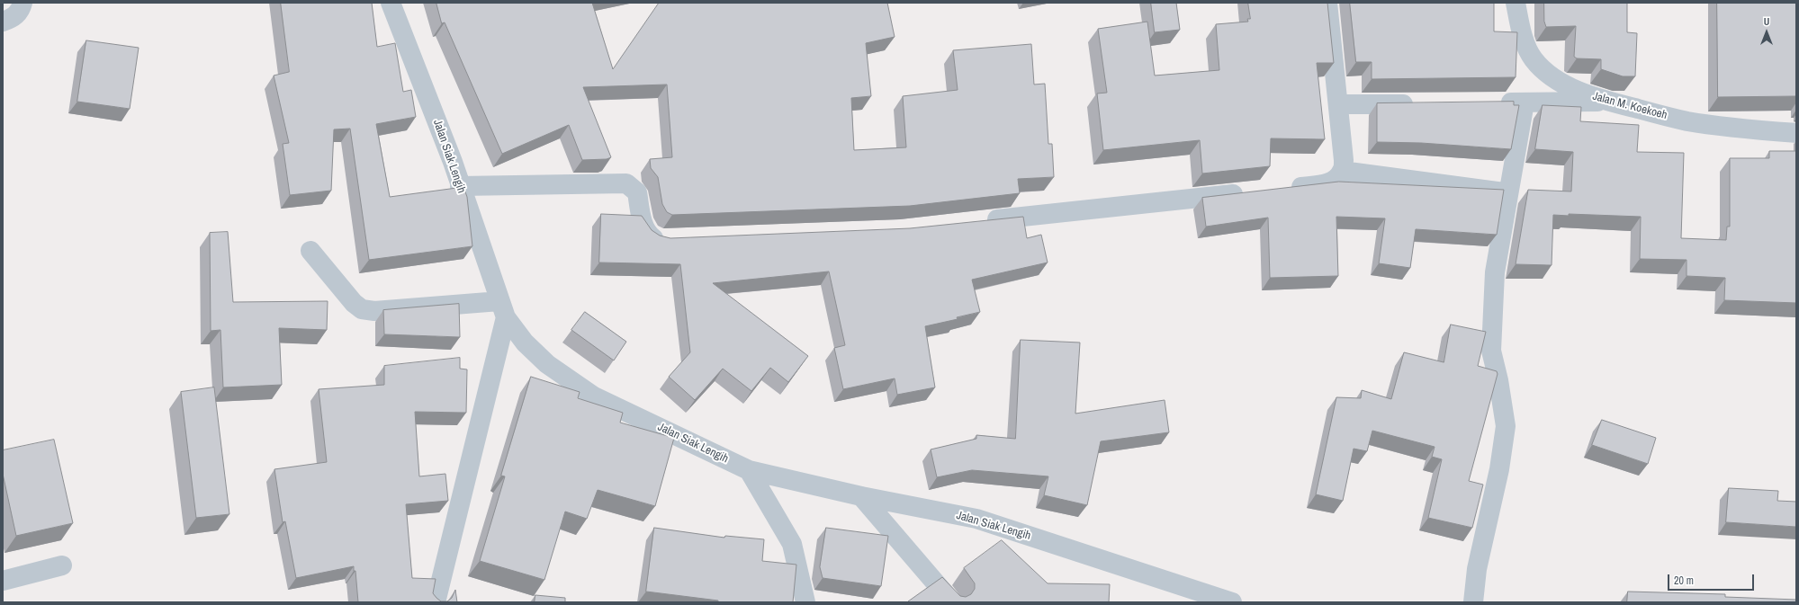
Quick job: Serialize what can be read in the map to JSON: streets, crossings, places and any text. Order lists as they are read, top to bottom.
{
  "streets": {
    "street": ["Jalan M. Koekoeh", "Jalan Siak Lengih"]
  },
  "scale_bar": "20 m",
  "north": "top"
}
